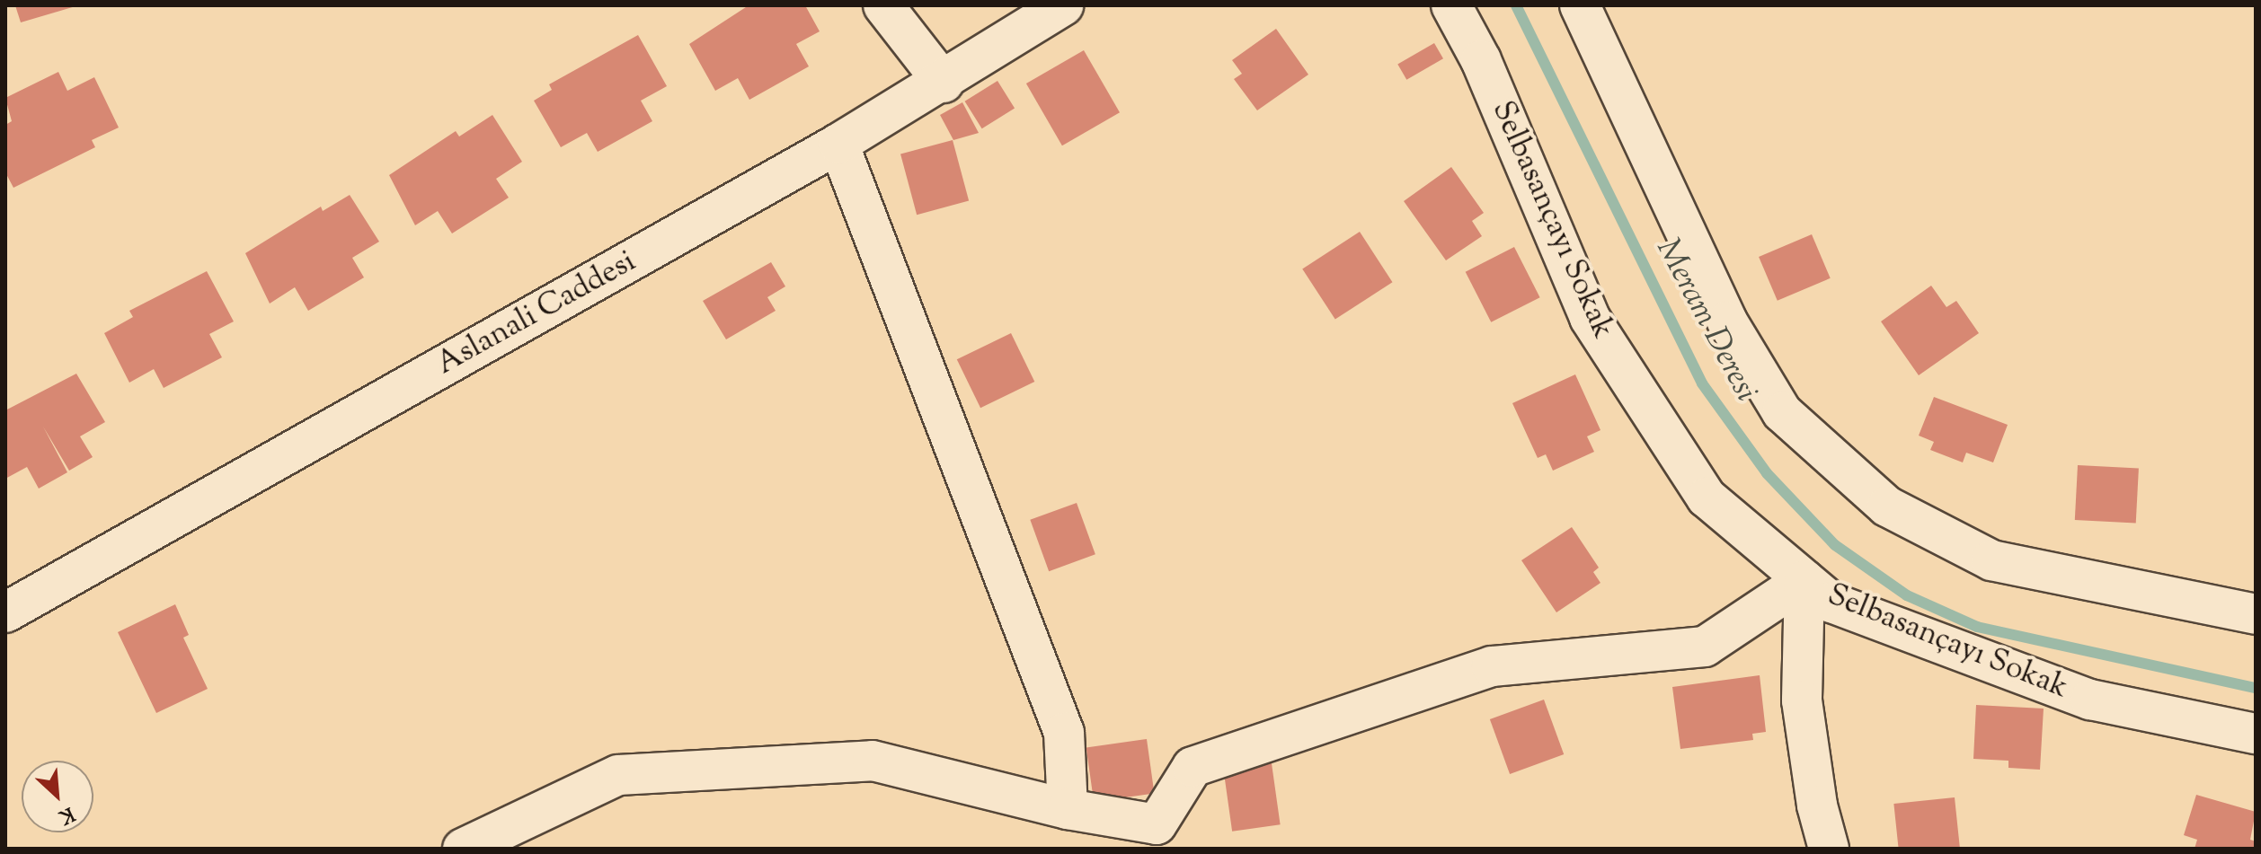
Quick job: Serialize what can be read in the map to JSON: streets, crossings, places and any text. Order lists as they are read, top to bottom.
{
  "streets": {
    "street": ["Selbasançayı Sokak", "Aslanali Caddesi"]
  },
  "water": ["Meram Deresi"],
  "north": "bottom right"
}
